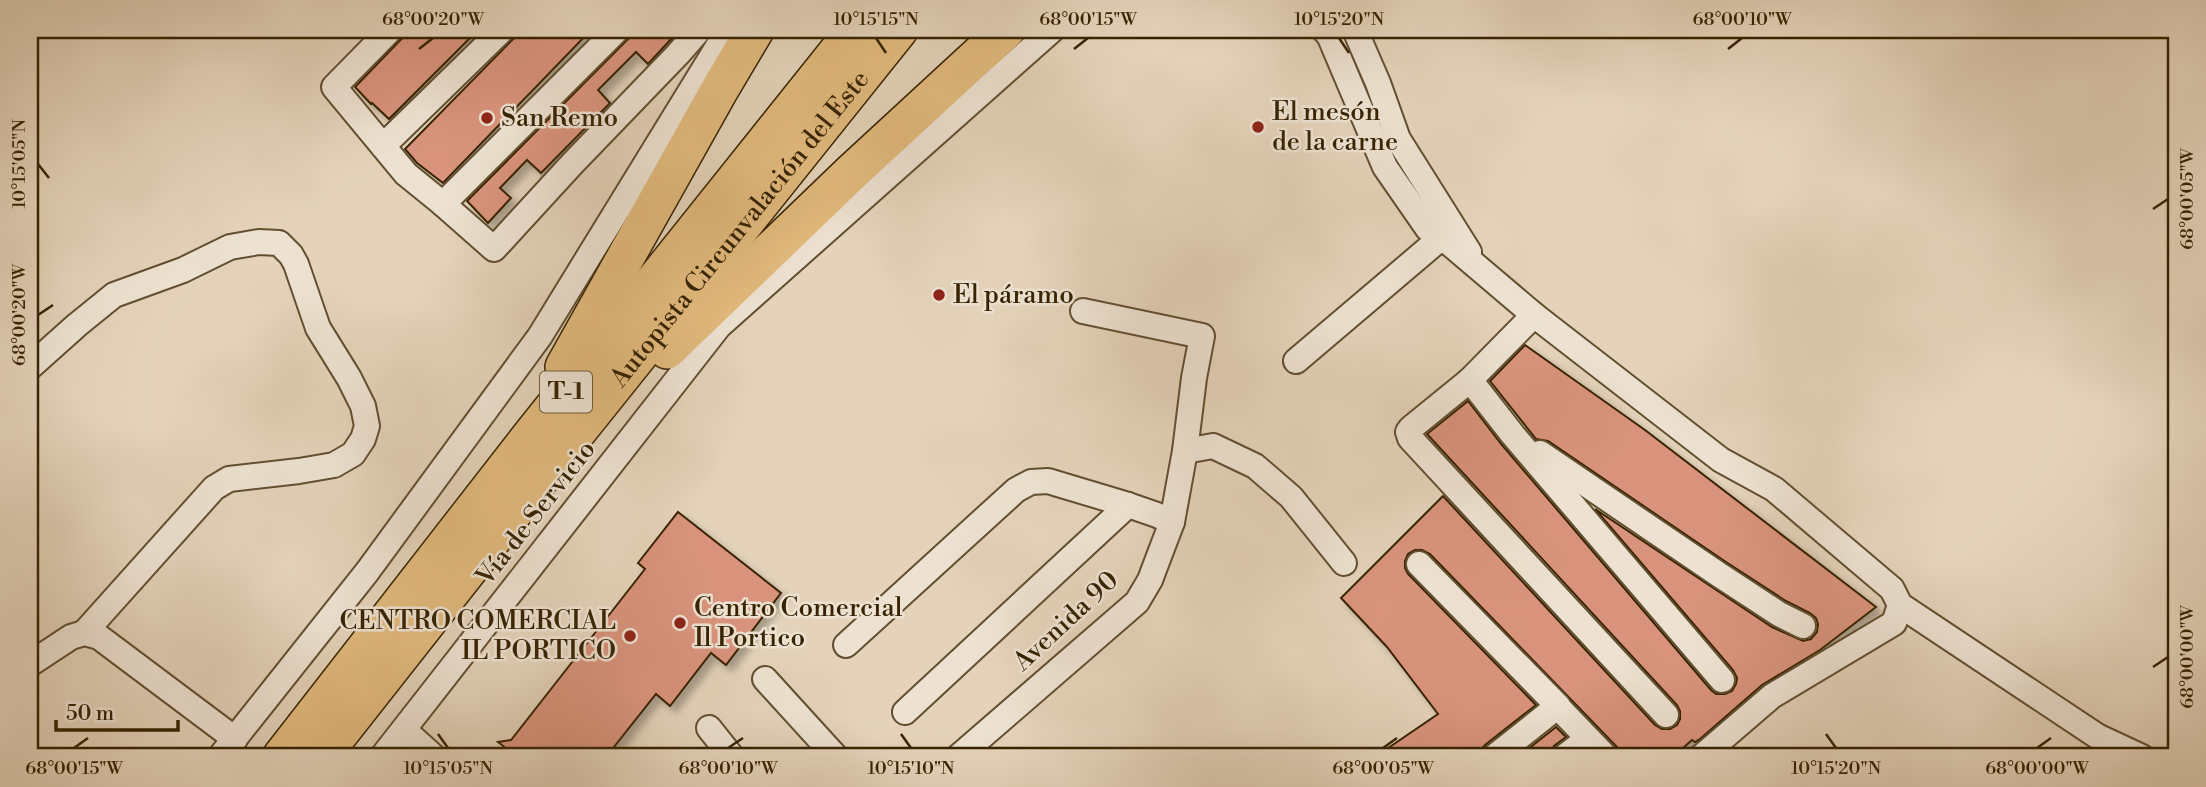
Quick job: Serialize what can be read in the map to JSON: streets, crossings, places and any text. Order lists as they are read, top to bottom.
{
  "streets": {
    "highway": ["Autopista Circunvalación del Este", "T-1"],
    "street": ["Vía de Servicio", "Avenida 90"]
  },
  "places": [
    "San Remo",
    "El mesón de la carne",
    "El páramo",
    "Centro Comercial Il Portico",
    "CENTRO COMERCIAL IL PORTICO"
  ],
  "scale_bar": "50 m",
  "coordinates": [
    "68°00'20\"W",
    "10°15'15\"N",
    "68°00'15\"W",
    "10°15'20\"N",
    "68°00'10\"W",
    "10°15'05\"N",
    "68°00'05\"W",
    "68°00'00\"W",
    "10°15'10\"N"
  ]
}
